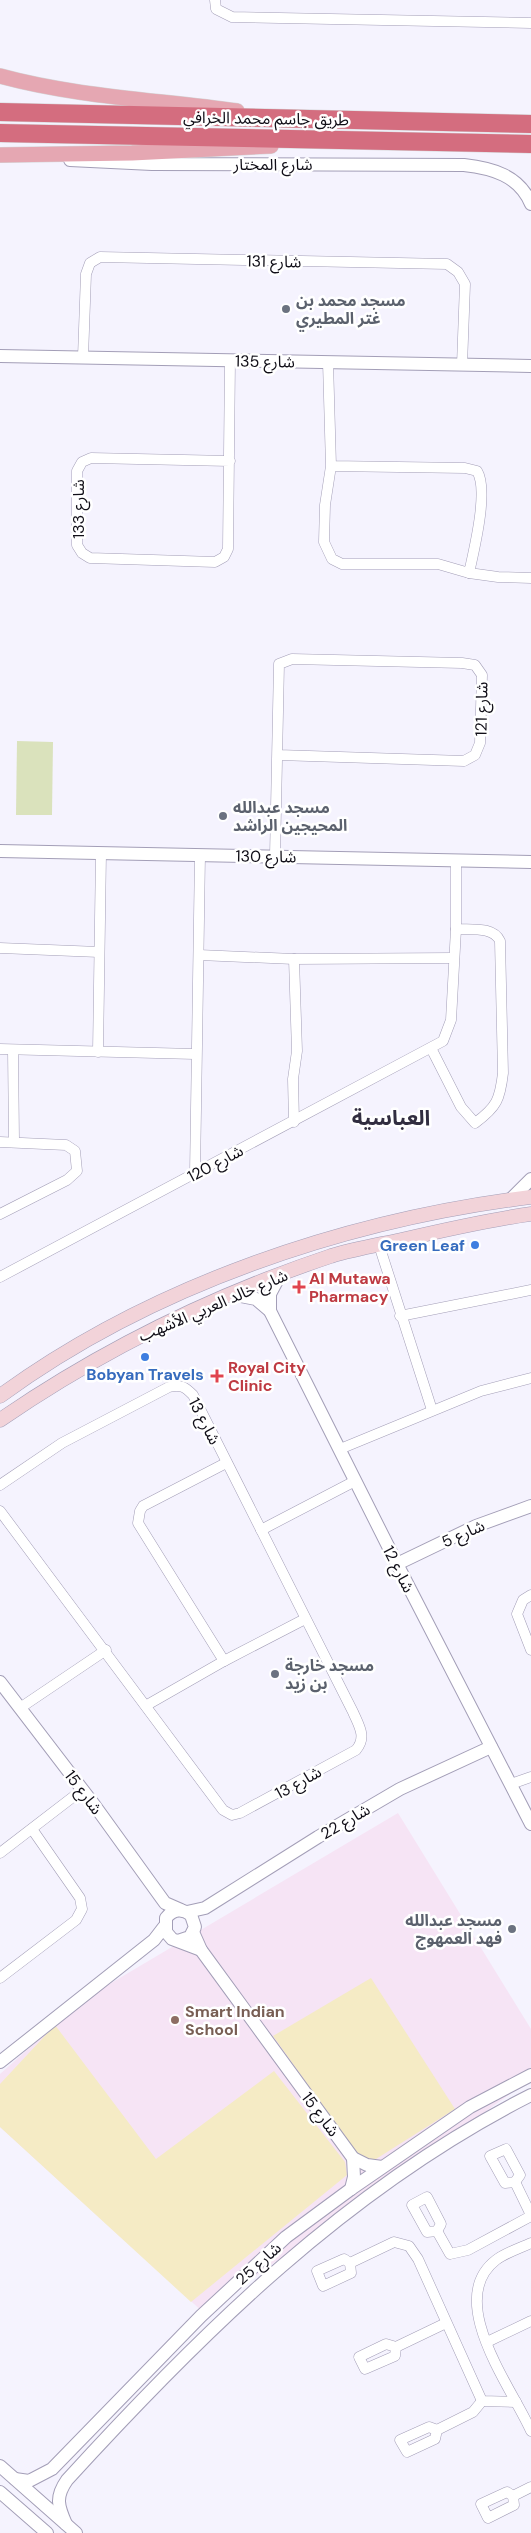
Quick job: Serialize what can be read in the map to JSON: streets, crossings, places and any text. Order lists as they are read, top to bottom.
{
  "streets": {
    "highway": ["طريق جاسم محمد الخرافي"],
    "main road": ["شارع خالد العربي الأشهب"],
    "street": [
      "شارع المختار",
      "شارع 131",
      "شارع 135",
      "شارع 133",
      "شارع 121",
      "شارع 130",
      "شارع 120",
      "13 شارع",
      "شارع 5",
      "شارع 12",
      "شارع 13",
      "شارع 15",
      "شارع 22",
      "شارع 25"
    ]
  },
  "crossings": [
    ["شارع 131", "شارع 135"],
    ["شارع 135", "شارع 133"],
    ["شارع 121", "شارع 130"],
    ["شارع 130", "شارع 120"],
    ["13 شارع", "شارع 13"],
    ["شارع 5", "شارع 12"],
    ["شارع 12", "شارع 22"],
    ["شارع 15", "شارع 22"]
  ],
  "districts": ["العباسية"],
  "places": {
    "other": [
      "مسجد محمد بن غتر المطيري",
      "مسجد عبدالله المحيجين الراشد",
      "Green Leaf",
      "Bobyan Travels",
      "مسجد خارجة بن زيد",
      "مسجد عبدالله فهد العمهوج",
      "Smart Indian School"
    ],
    "health": ["Al Mutawa Pharmacy", "Royal City Clinic"]
  }
}
